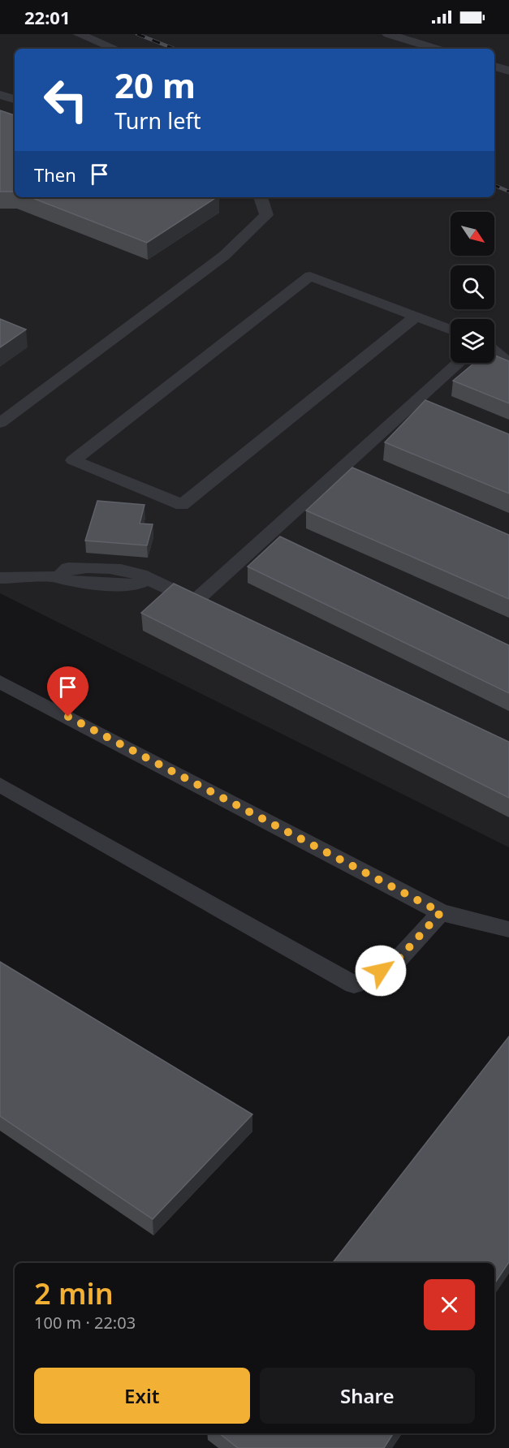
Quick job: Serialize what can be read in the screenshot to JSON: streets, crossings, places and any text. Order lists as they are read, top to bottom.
{
  "north": "bottom right",
  "page": {
    "status": "22:01",
    "turn": ["20 m", "Turn left"],
    "then": "Then",
    "heading": ["2 min", "100 m · 22:03"],
    "buttons": ["Exit", "Share"]
  }
}
